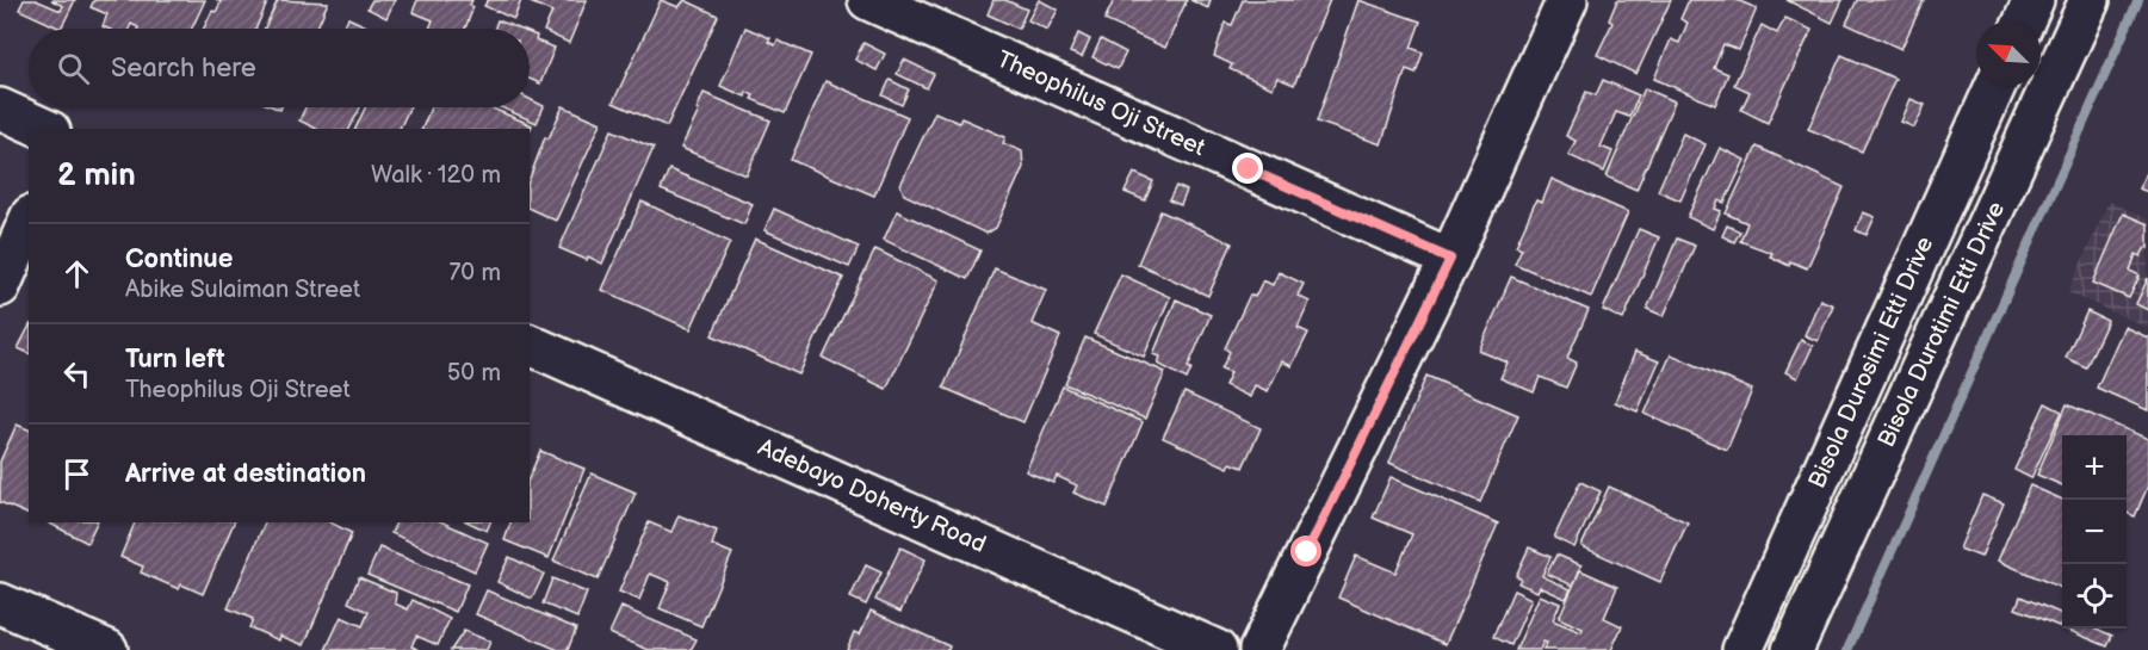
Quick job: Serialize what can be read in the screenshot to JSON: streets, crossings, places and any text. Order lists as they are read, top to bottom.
{
  "streets": {
    "street": [
      "Theophilus Oji Street",
      "Bisola Durotimi Etti Drive",
      "Bisola Durosimi Etti Drive",
      "Adebayo Doherty Road"
    ]
  },
  "north": "top left",
  "page": {
    "search": "Search here",
    "heading": ["2 min", "Walk · 120 m"],
    "list": [
      ["Continue", "Abike Sulaiman Street", "70 m"],
      ["Turn left", "Theophilus Oji Street", "50 m"],
      "Arrive at destination"
    ],
    "map_buttons": ["+", "−"]
  }
}
